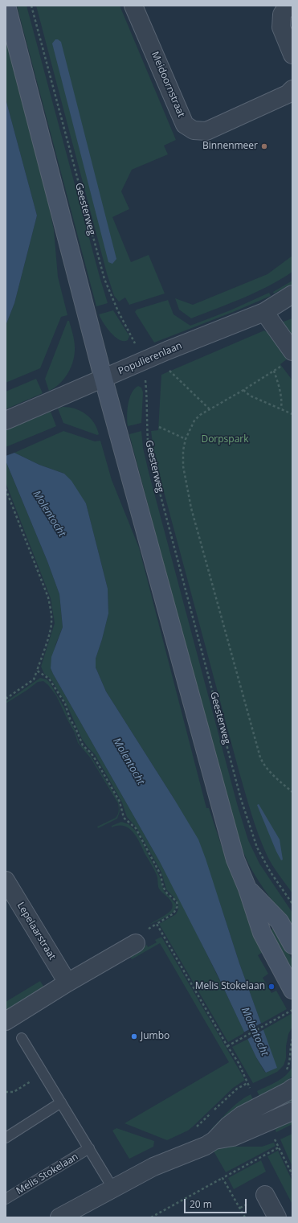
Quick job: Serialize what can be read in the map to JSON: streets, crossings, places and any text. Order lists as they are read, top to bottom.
{
  "streets": {
    "street": ["Meidoornstraat", "Populierenlaan", "Lepelaarstraat"],
    "lane": ["Melis Stokelaan"],
    "path": ["Geesterweg"]
  },
  "crossings": [
    ["Geesterweg", "Populierenlaan"]
  ],
  "water": ["Molentocht"],
  "parks": ["Dorpspark"],
  "places": ["Binnenmeer", "Melis Stokelaan", "Jumbo"],
  "scale_bar": "20 m"
}
